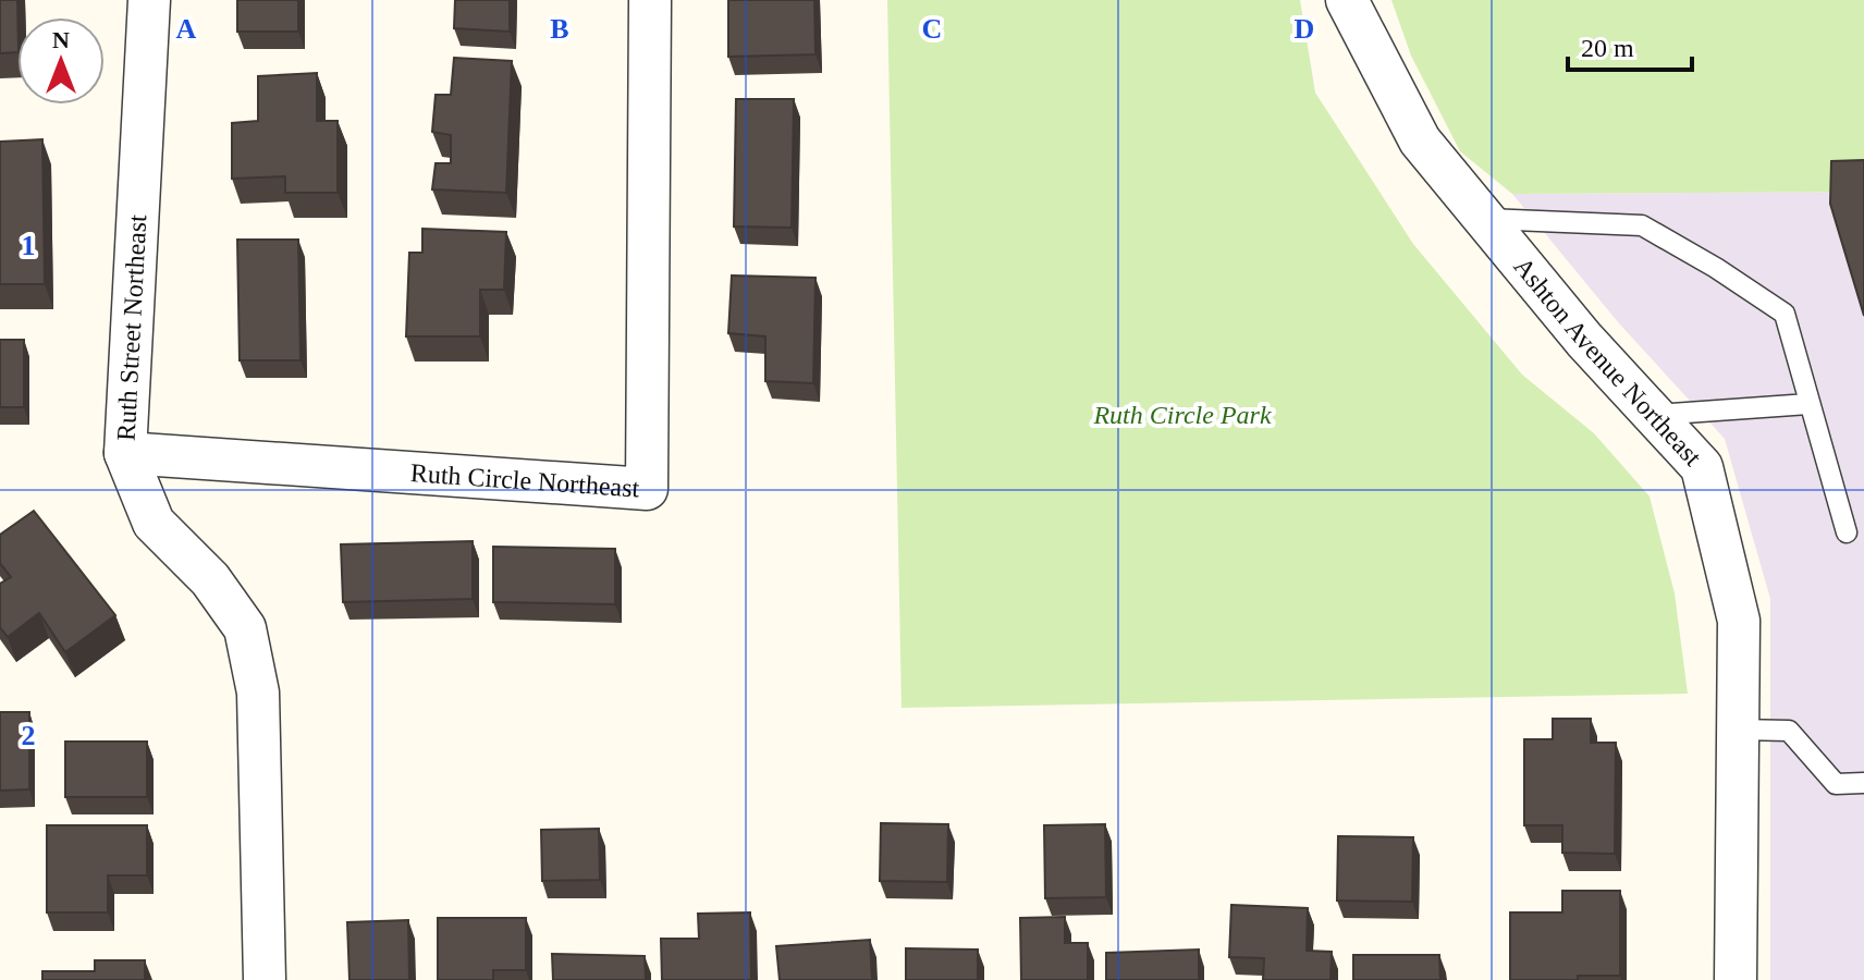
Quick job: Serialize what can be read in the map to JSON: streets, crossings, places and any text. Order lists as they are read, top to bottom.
{
  "streets": {
    "street": ["Ruth Street Northeast", "Ashton Avenue Northeast", "Ruth Circle Northeast"]
  },
  "crossings": [
    ["Ruth Street Northeast", "Ruth Circle Northeast"]
  ],
  "parks": ["Ruth Circle Park"],
  "scale_bar": "20 m",
  "north": "top",
  "grid": {
    "columns": [
      "A",
      "B",
      "C",
      "D"
    ],
    "rows": ["1", "2"]
  }
}
